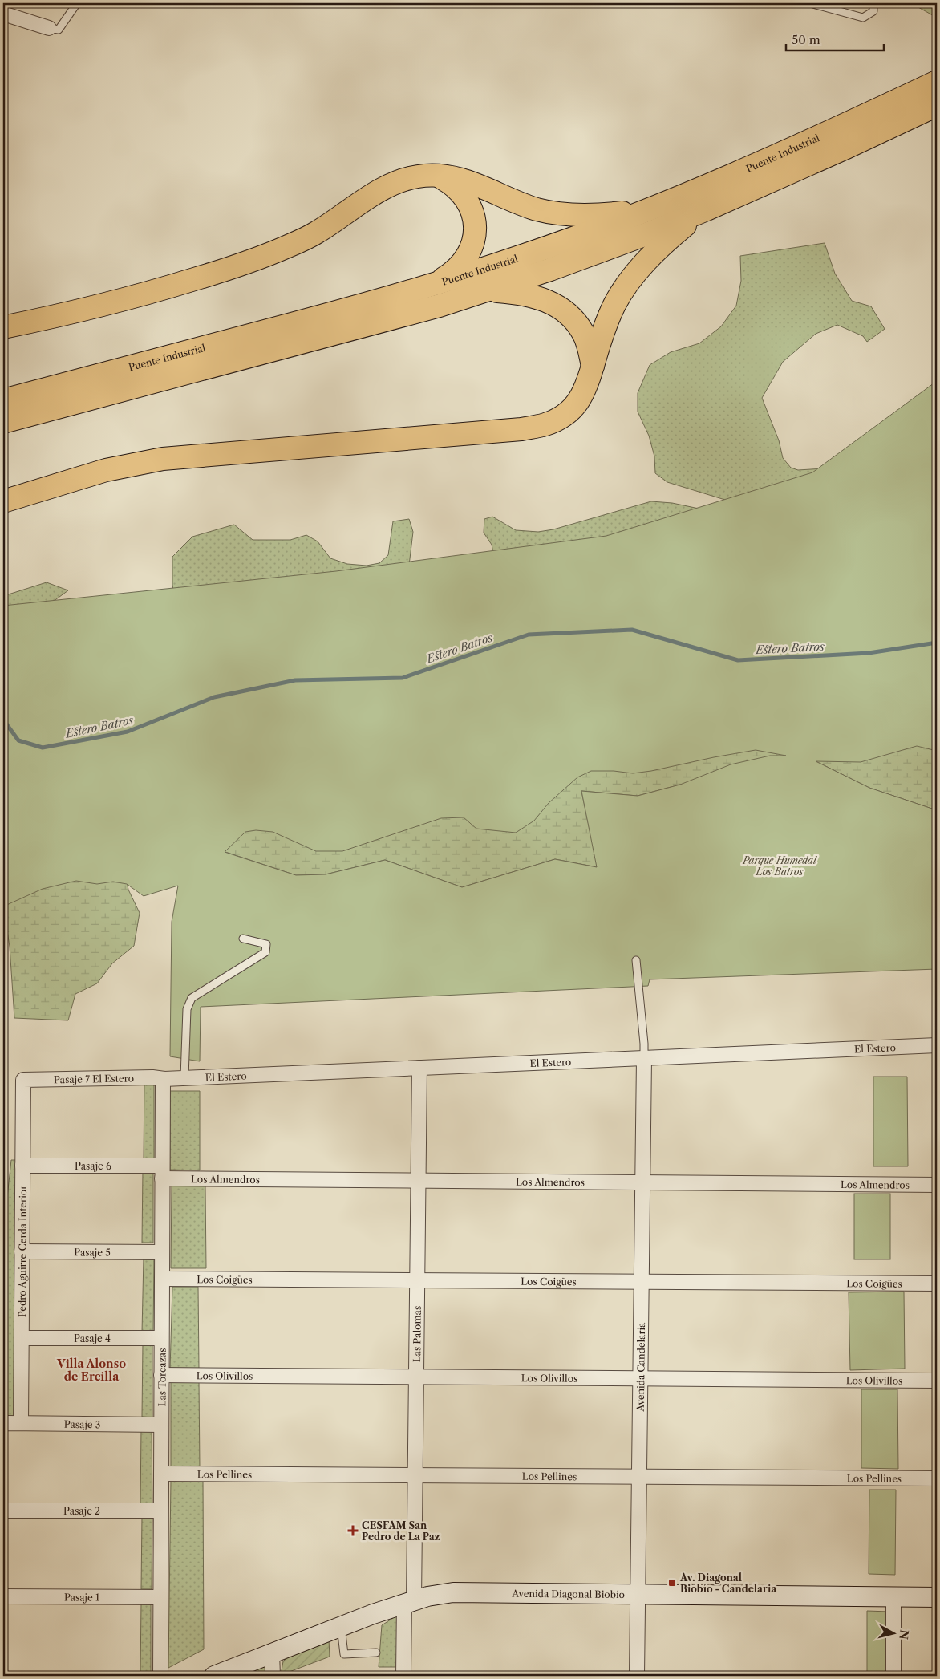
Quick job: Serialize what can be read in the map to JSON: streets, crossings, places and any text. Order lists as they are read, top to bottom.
{
  "streets": {
    "highway": ["Puente Industrial"],
    "main road": ["Avenida Diagonal Biobío"],
    "street": [
      "El Estero",
      "Pasaje 7 El Estero",
      "Pasaje 6",
      "Los Almendros",
      "Pedro Aguirre Cerda Interior",
      "Pasaje 5",
      "Los Coigües",
      "Las Palomas",
      "Pasaje 4",
      "Avenida Candelaria",
      "Los Olivillos",
      "Las Torcazas",
      "Pasaje 3",
      "Los Pellines",
      "Pasaje 2",
      "Pasaje 1"
    ]
  },
  "crossings": [
    ["El Estero", "Pasaje 7 El Estero"],
    ["El Estero", "Las Palomas"],
    ["El Estero", "Avenida Candelaria"],
    ["El Estero", "Las Torcazas"],
    ["Pasaje 7 El Estero", "Pedro Aguirre Cerda Interior"],
    ["Pasaje 7 El Estero", "Las Torcazas"],
    ["Pasaje 6", "Los Almendros"],
    ["Pasaje 6", "Pedro Aguirre Cerda Interior"],
    ["Pasaje 6", "Las Torcazas"],
    ["Los Almendros", "Las Palomas"],
    ["Los Almendros", "Avenida Candelaria"],
    ["Los Almendros", "Las Torcazas"],
    ["Pedro Aguirre Cerda Interior", "Pasaje 5"],
    ["Pedro Aguirre Cerda Interior", "Pasaje 4"],
    ["Pedro Aguirre Cerda Interior", "Pasaje 3"],
    ["Pasaje 5", "Las Torcazas"],
    ["Los Coigües", "Las Palomas"],
    ["Los Coigües", "Avenida Candelaria"],
    ["Los Coigües", "Las Torcazas"],
    ["Las Palomas", "Los Olivillos"],
    ["Las Palomas", "Los Pellines"],
    ["Las Palomas", "Avenida Diagonal Biobío"],
    ["Pasaje 4", "Las Torcazas"],
    ["Avenida Candelaria", "Los Olivillos"],
    ["Avenida Candelaria", "Los Pellines"],
    ["Avenida Candelaria", "Avenida Diagonal Biobío"],
    ["Los Olivillos", "Las Torcazas"],
    ["Las Torcazas", "Pasaje 3"],
    ["Las Torcazas", "Los Pellines"],
    ["Las Torcazas", "Pasaje 2"],
    ["Las Torcazas", "Pasaje 1"]
  ],
  "districts": ["Villa Alonso de Ercilla"],
  "water": ["Estero Batros"],
  "parks": ["Parque Humedal Los Batros"],
  "places": {
    "health": ["CESFAM San Pedro de La Paz"],
    "transit": ["Av. Diagonal Biobío - Candelaria"]
  },
  "scale_bar": "50 m",
  "north": "right"
}
